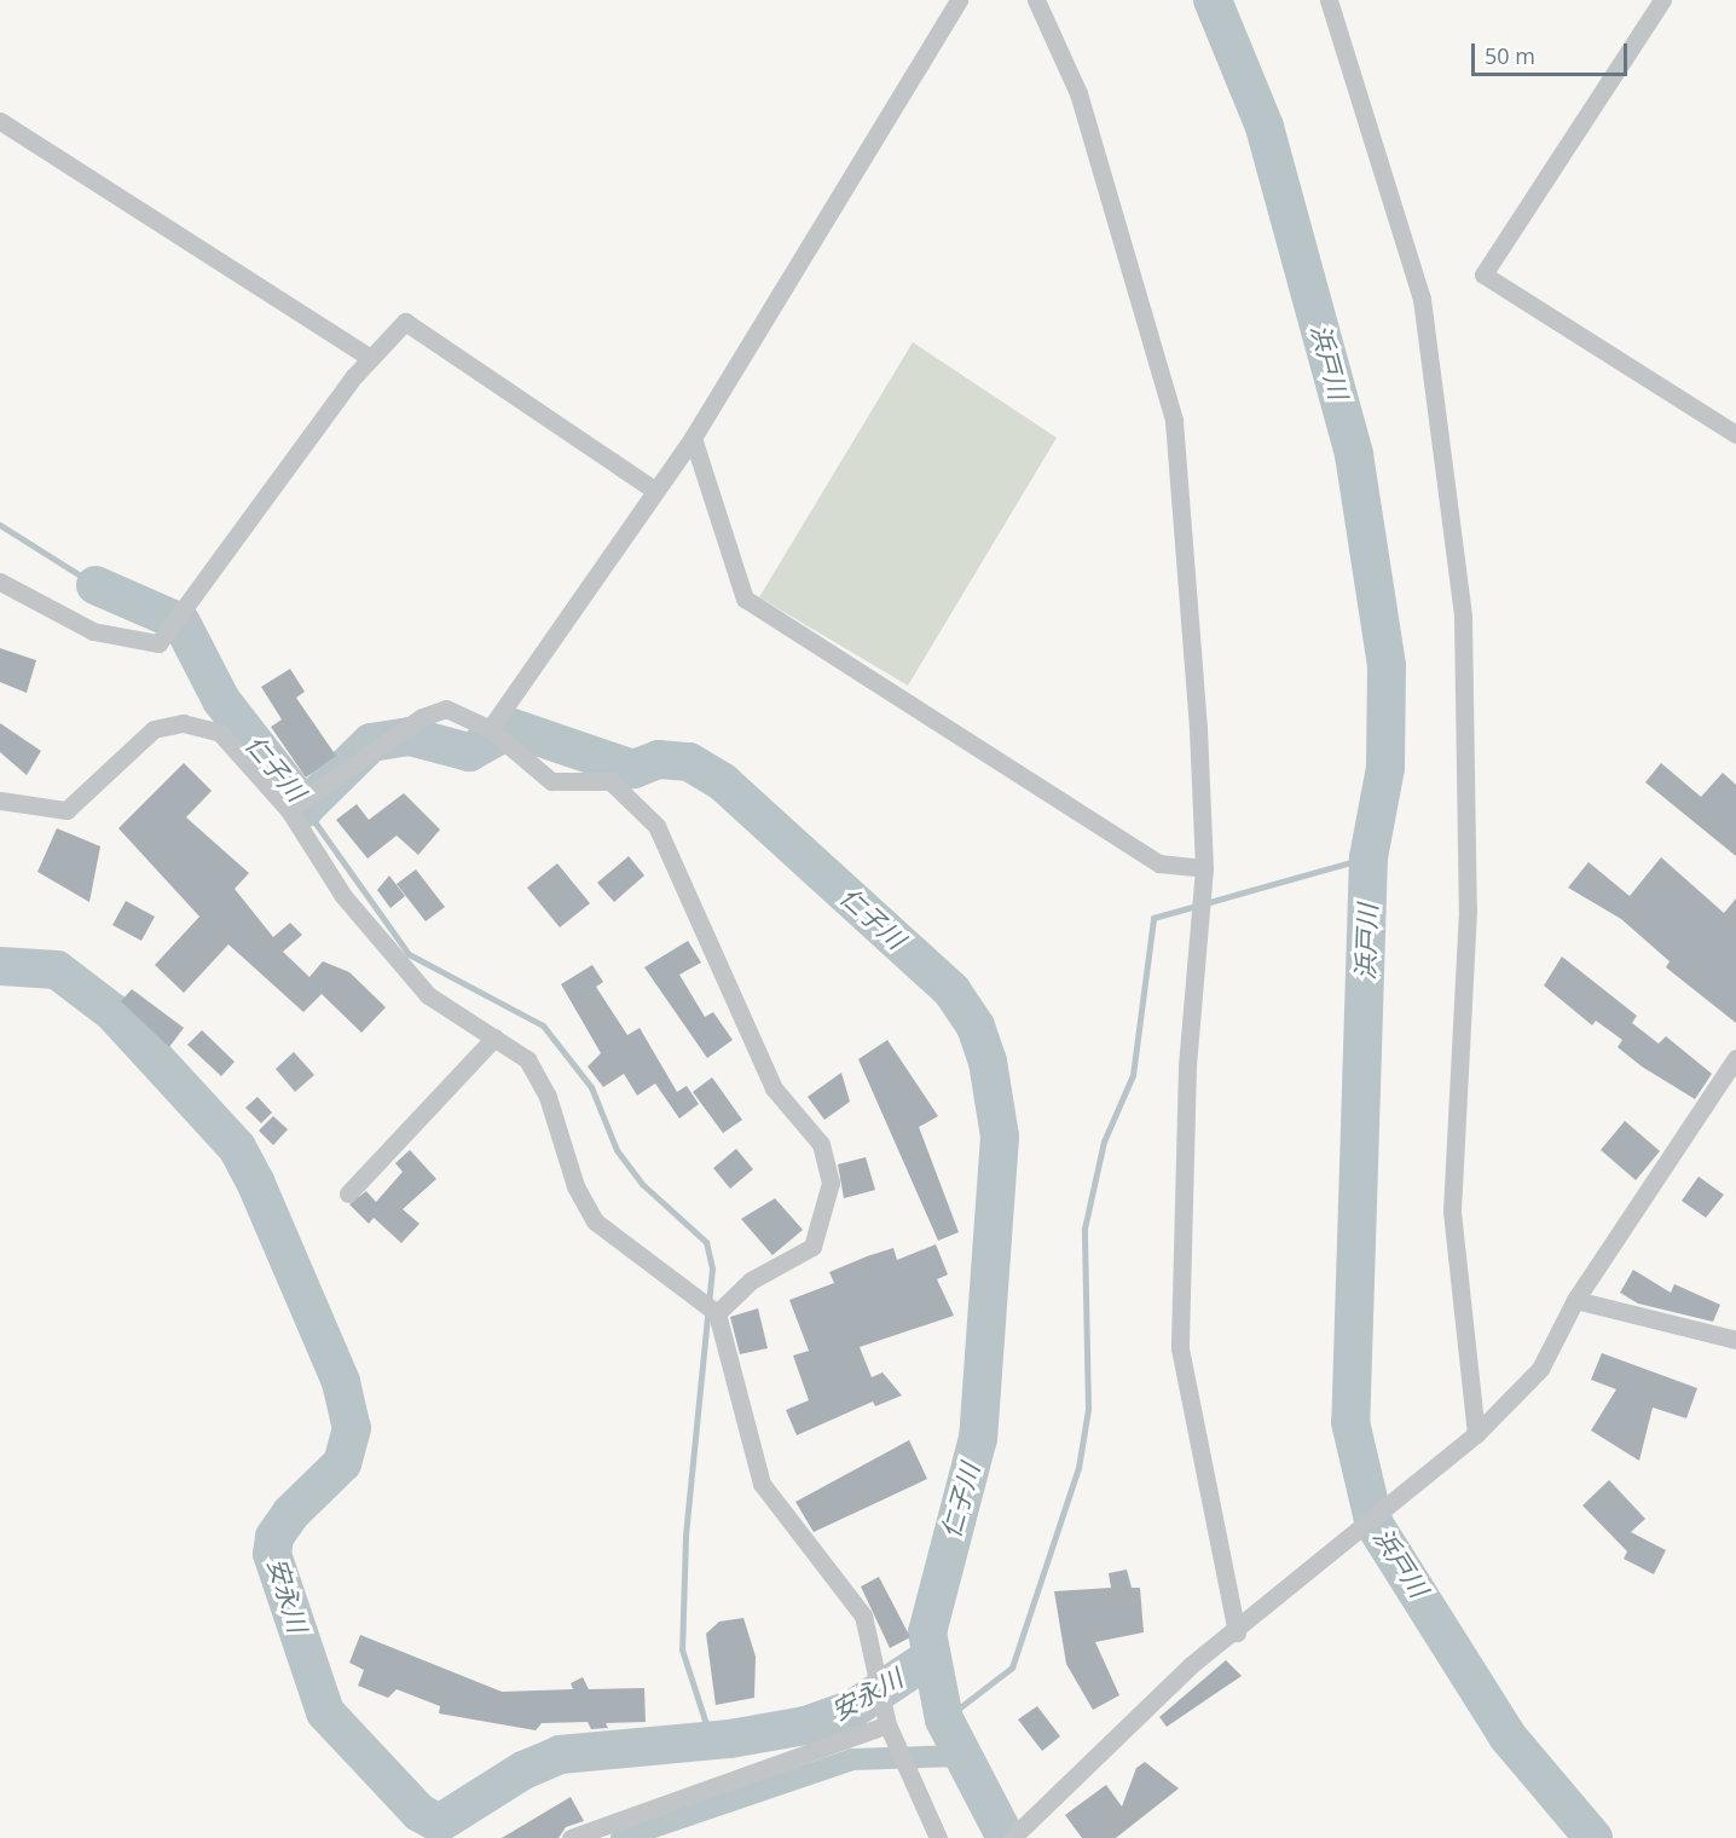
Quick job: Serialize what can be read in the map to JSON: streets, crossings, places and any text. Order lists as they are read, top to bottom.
{
  "water": ["浜戸川", "仁子川", "安永川"],
  "scale_bar": "50 m"
}
